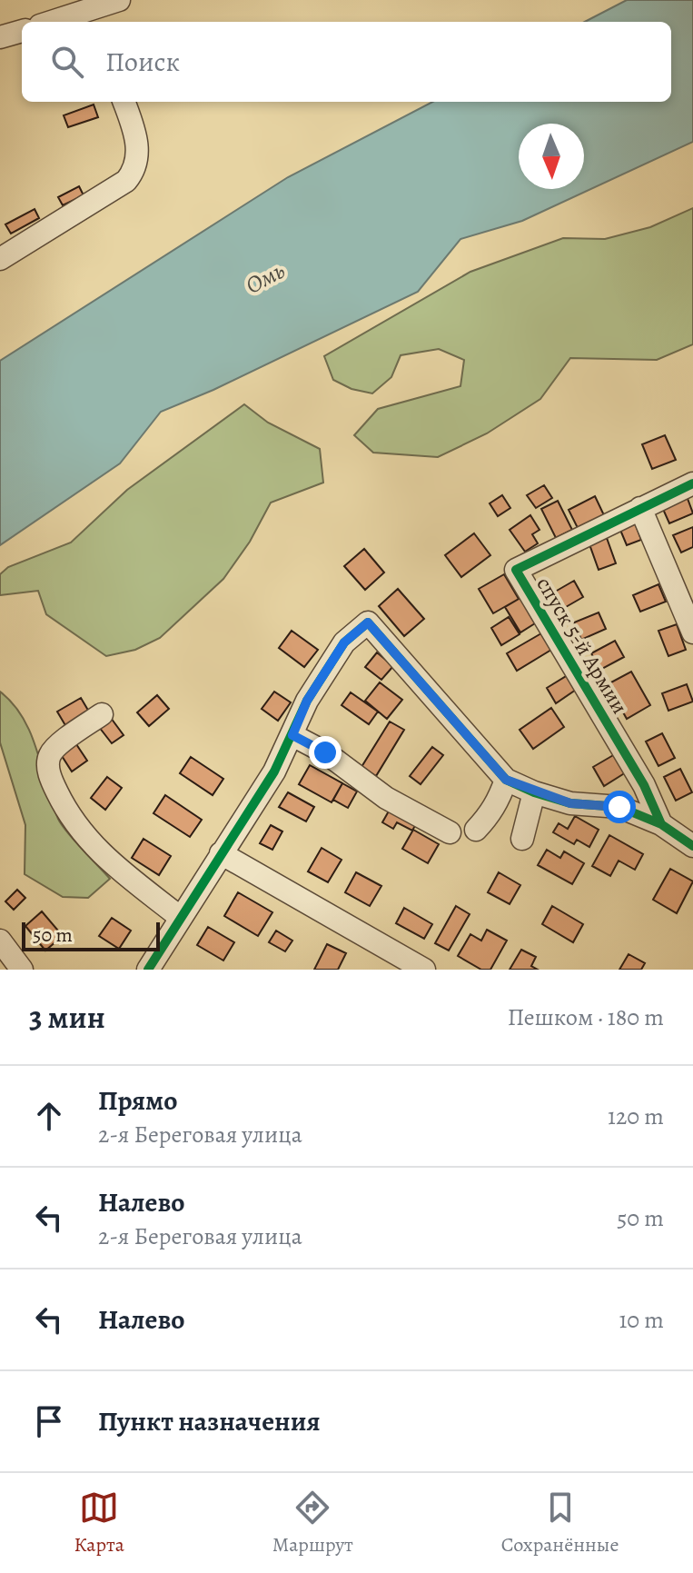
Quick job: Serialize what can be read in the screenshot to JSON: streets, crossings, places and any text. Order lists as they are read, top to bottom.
{
  "streets": {
    "street": ["спуск 5-й Армии"]
  },
  "water": ["Омь"],
  "scale_bar": "50 m",
  "north": "bottom",
  "page": {
    "search": "Поиск",
    "scale": "50 m",
    "heading": ["3 мин", "Пешком · 180 m"],
    "list": [
      ["Прямо", "2-я Береговая улица", "120 m"],
      ["Налево", "2-я Береговая улица", "50 m"],
      ["Налево", "10 m"],
      "Пункт назначения"
    ],
    "nav": ["Карта", "Маршрут", "Сохранённые"]
  }
}
